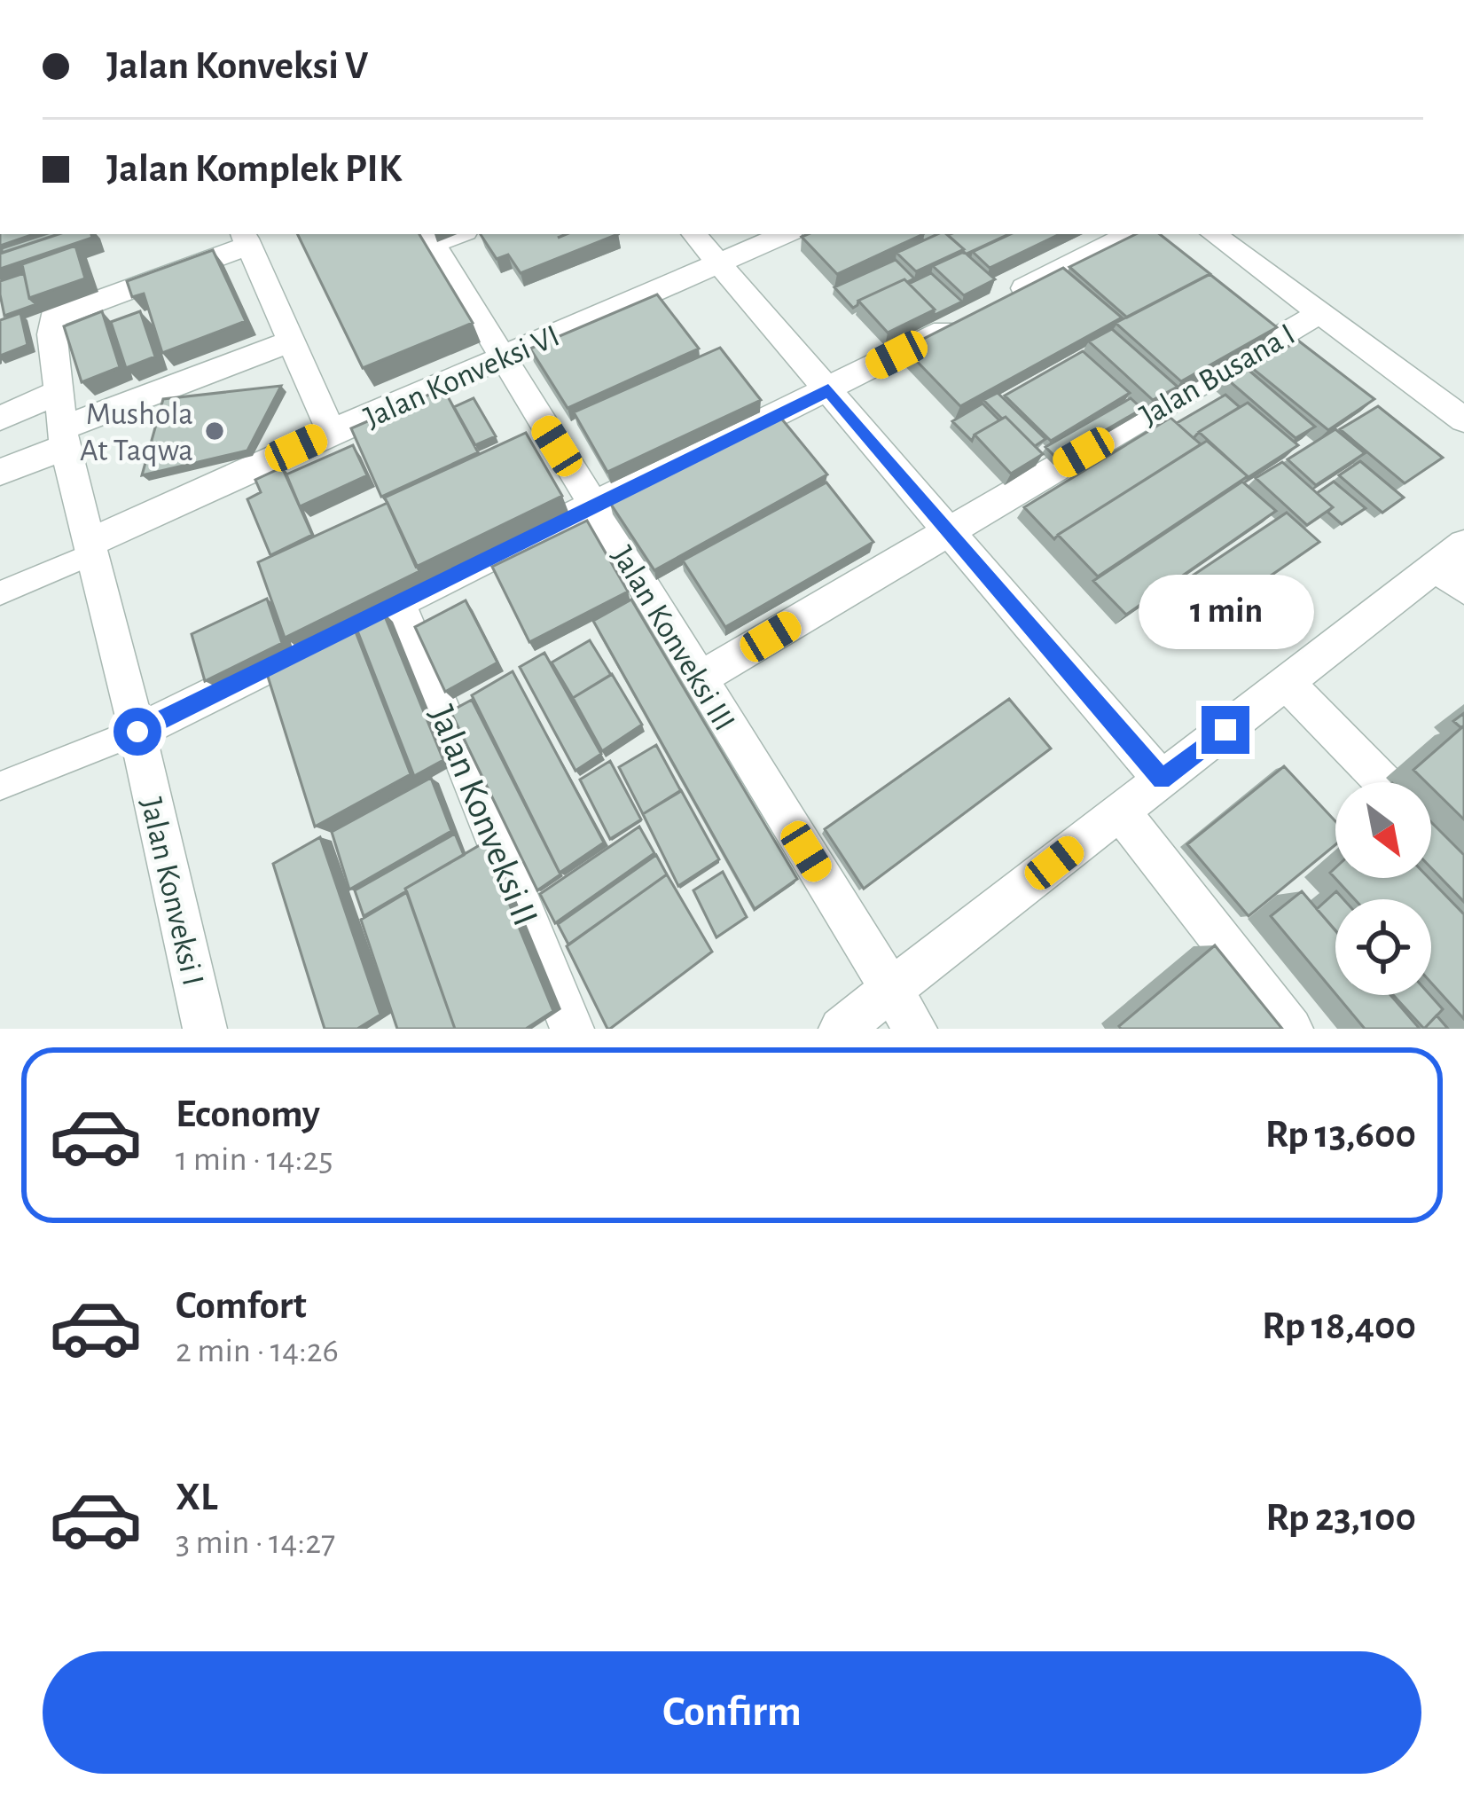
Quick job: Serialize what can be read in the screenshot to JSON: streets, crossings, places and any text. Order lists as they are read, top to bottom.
{
  "streets": {
    "street": [
      "Jalan Busana I",
      "Jalan Konveksi VI",
      "Jalan Konveksi III",
      "Jalan Konveksi II",
      "Jalan Konveksi I"
    ]
  },
  "crossings": [
    ["Jalan Busana I", "Jalan Konveksi III"],
    ["Jalan Konveksi VI", "Jalan Konveksi III"],
    ["Jalan Konveksi VI", "Jalan Konveksi I"]
  ],
  "places": ["Mushola At Taqwa"],
  "north": "bottom right",
  "page": {
    "banner": ["Jalan Konveksi V", "Jalan Komplek PIK"],
    "bubble": "1 min",
    "list": [
      {
        "name": "Economy",
        "note": "1 min · 14:25",
        "value": "Rp 13,600"
      },
      {
        "name": "Comfort",
        "note": "2 min · 14:26",
        "value": "Rp 18,400"
      },
      {
        "name": "XL",
        "note": "3 min · 14:27",
        "value": "Rp 23,100"
      }
    ],
    "buttons": "Confirm"
  }
}
